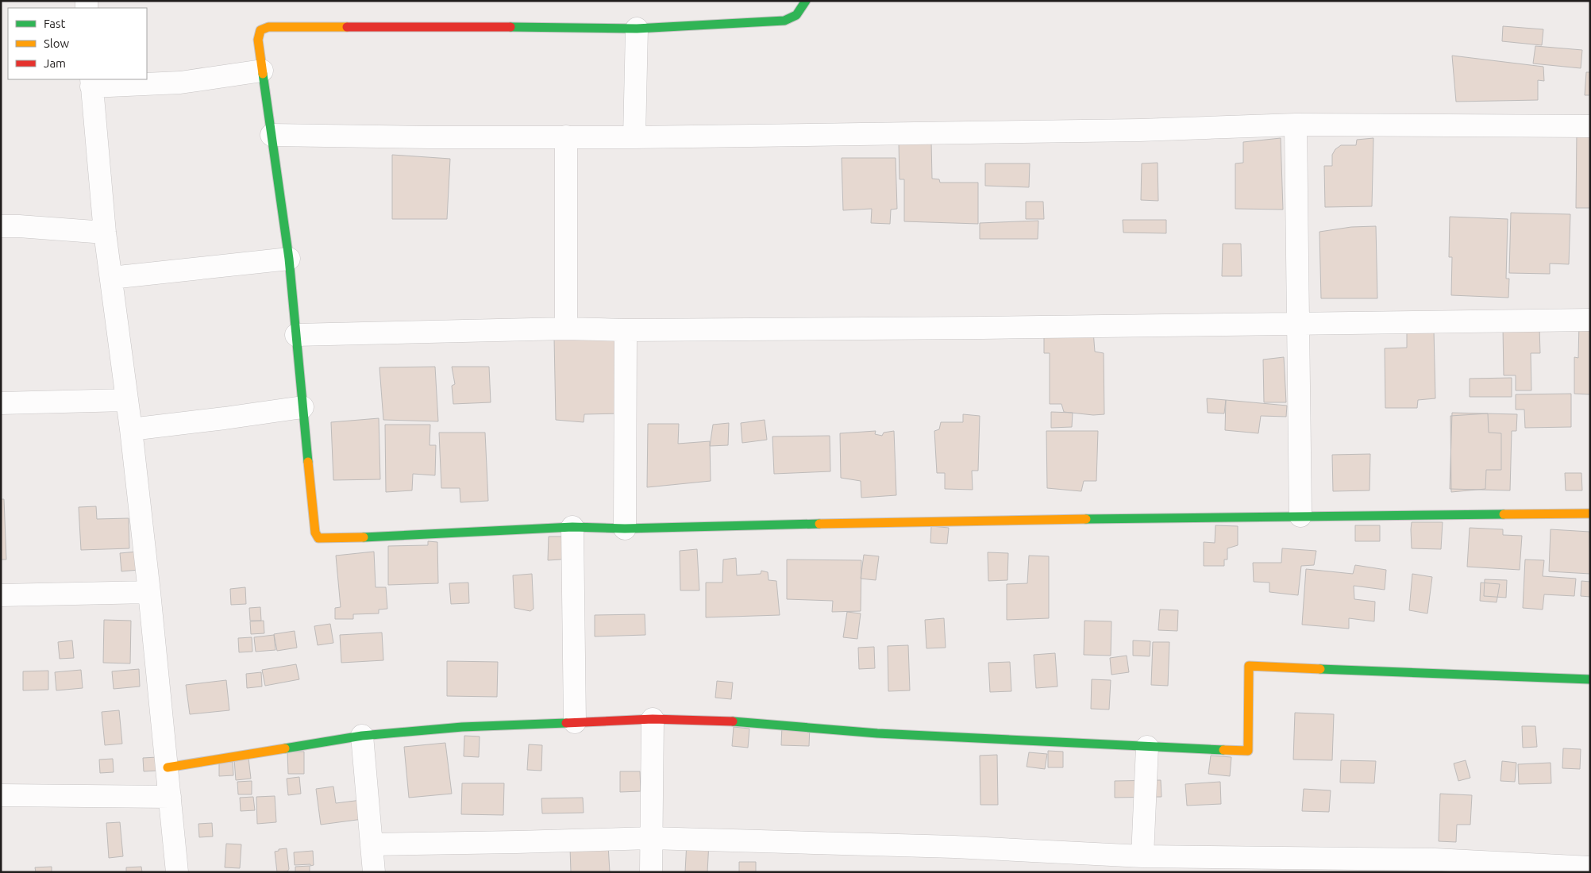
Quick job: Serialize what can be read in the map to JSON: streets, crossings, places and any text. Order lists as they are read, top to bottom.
{
  "legend": ["Fast", "Slow", "Jam"]
}
